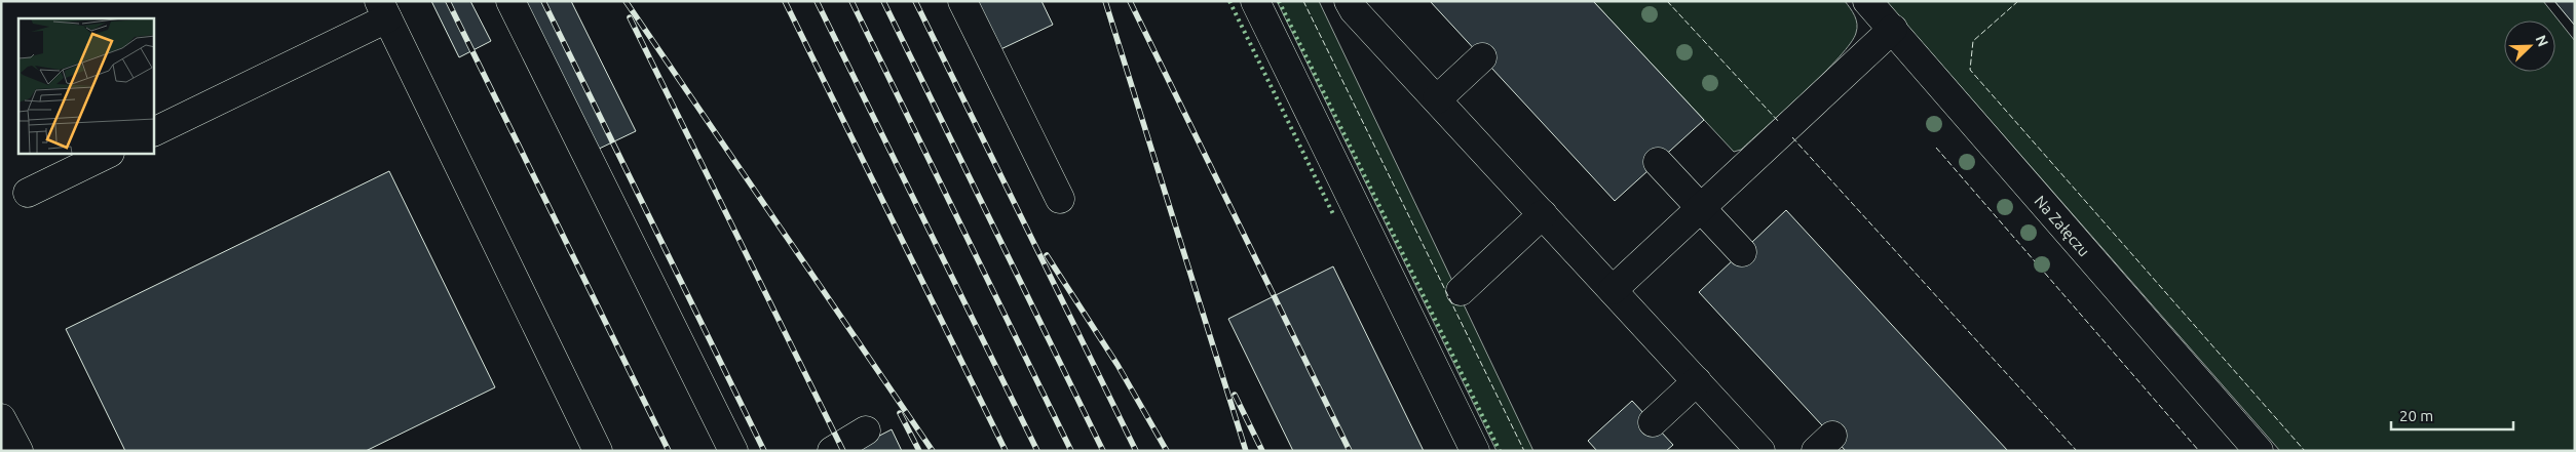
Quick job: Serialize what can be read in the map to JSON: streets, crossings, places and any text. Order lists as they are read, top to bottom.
{
  "streets": {
    "street": ["Na Załęczu"]
  },
  "scale_bar": "20 m",
  "north": "top right"
}
